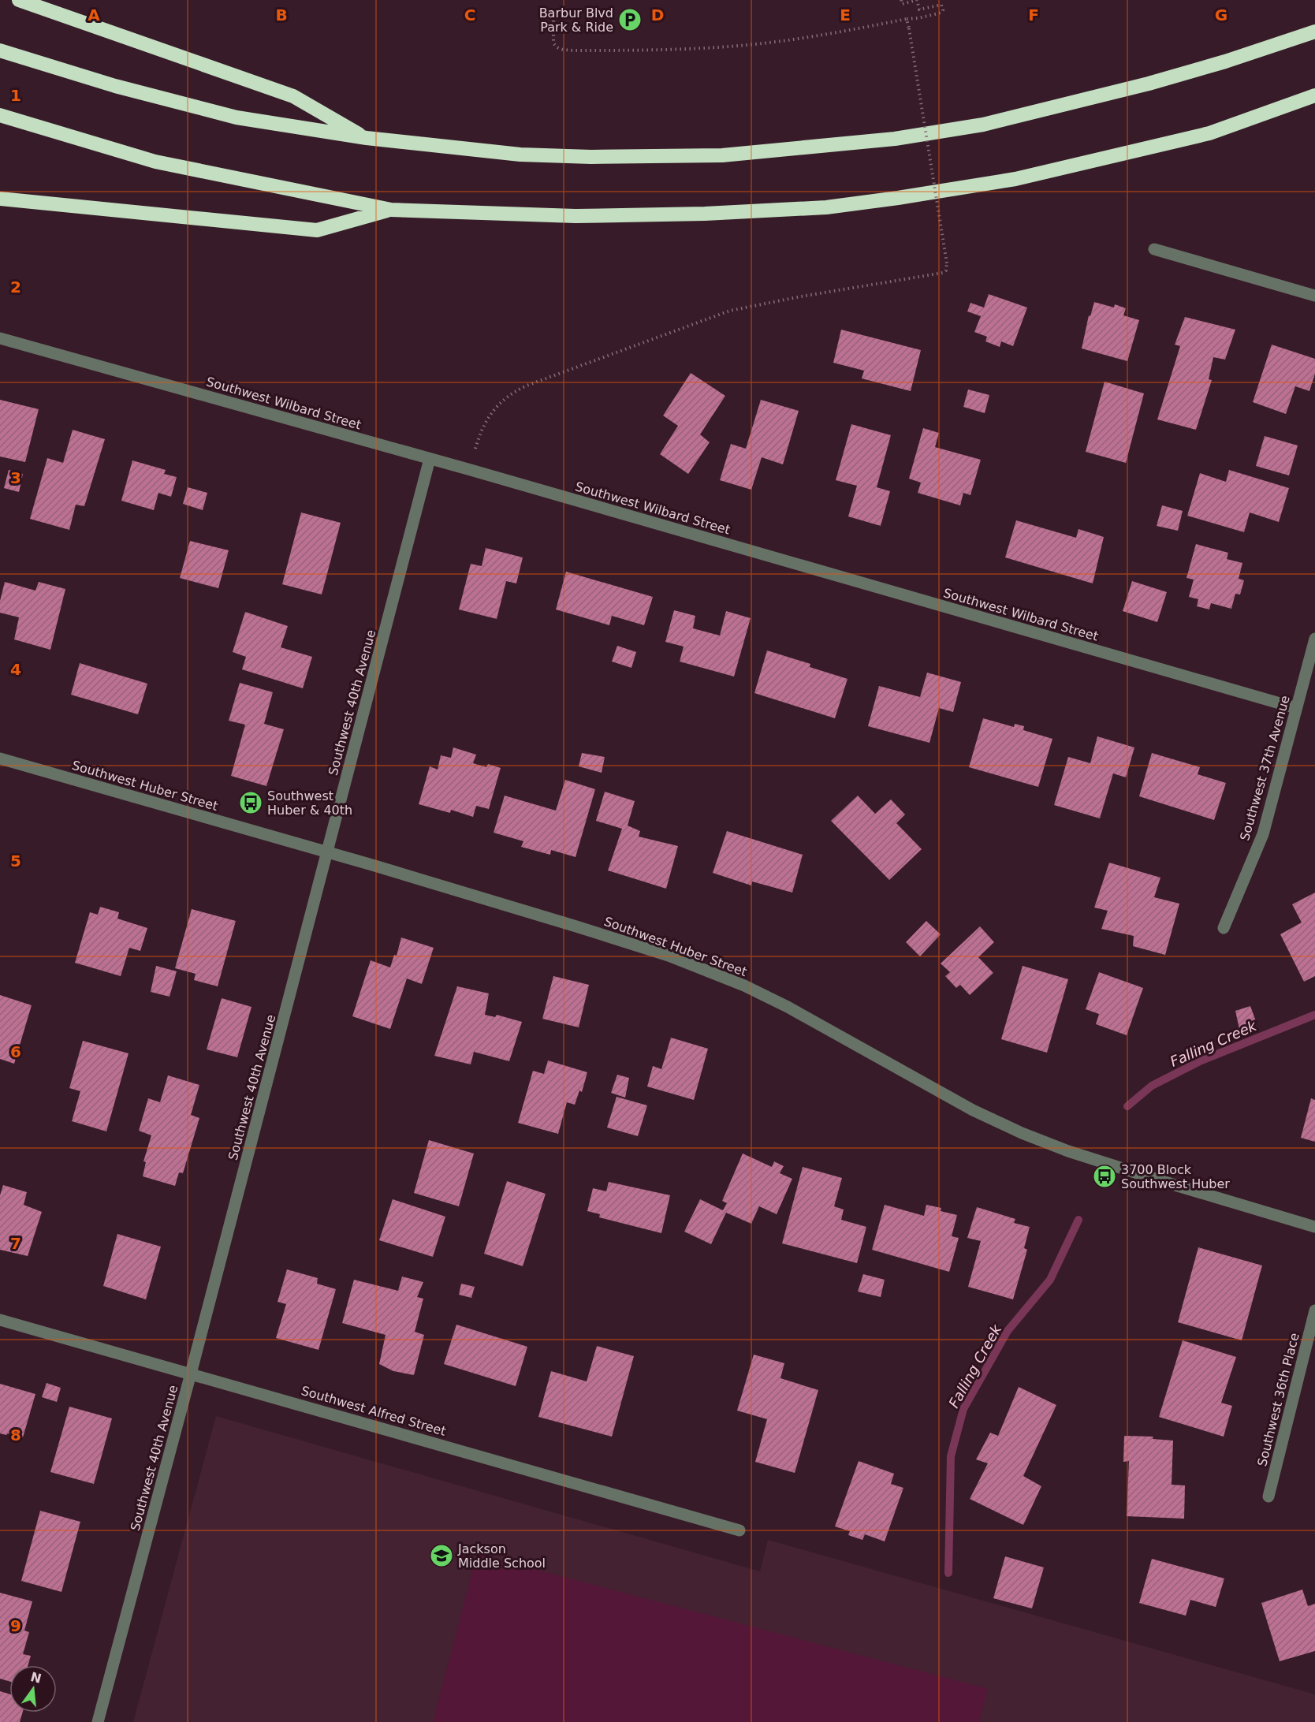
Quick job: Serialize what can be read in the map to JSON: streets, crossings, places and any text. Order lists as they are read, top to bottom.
{
  "streets": {
    "street": [
      "Southwest Wilbard Street",
      "Southwest 40th Avenue",
      "Southwest 37th Avenue",
      "Southwest Huber Street",
      "Southwest 36th Place",
      "Southwest Alfred Street"
    ]
  },
  "crossings": [
    ["Southwest Wilbard Street", "Southwest 40th Avenue"],
    ["Southwest Wilbard Street", "Southwest 37th Avenue"],
    ["Southwest 40th Avenue", "Southwest Huber Street"],
    ["Southwest 40th Avenue", "Southwest Alfred Street"]
  ],
  "water": ["Falling Creek"],
  "places": {
    "parking": ["Barbur Blvd Park & Ride"],
    "bus stop": ["Southwest Huber & 40th", "3700 Block Southwest Huber"],
    "school or university": ["Jackson Middle School"]
  },
  "north": "top",
  "grid": {
    "columns": [
      "A",
      "B",
      "C",
      "D",
      "E",
      "F",
      "G"
    ],
    "rows": [
      "1",
      "2",
      "3",
      "4",
      "5",
      "6",
      "7",
      "8",
      "9"
    ]
  }
}
